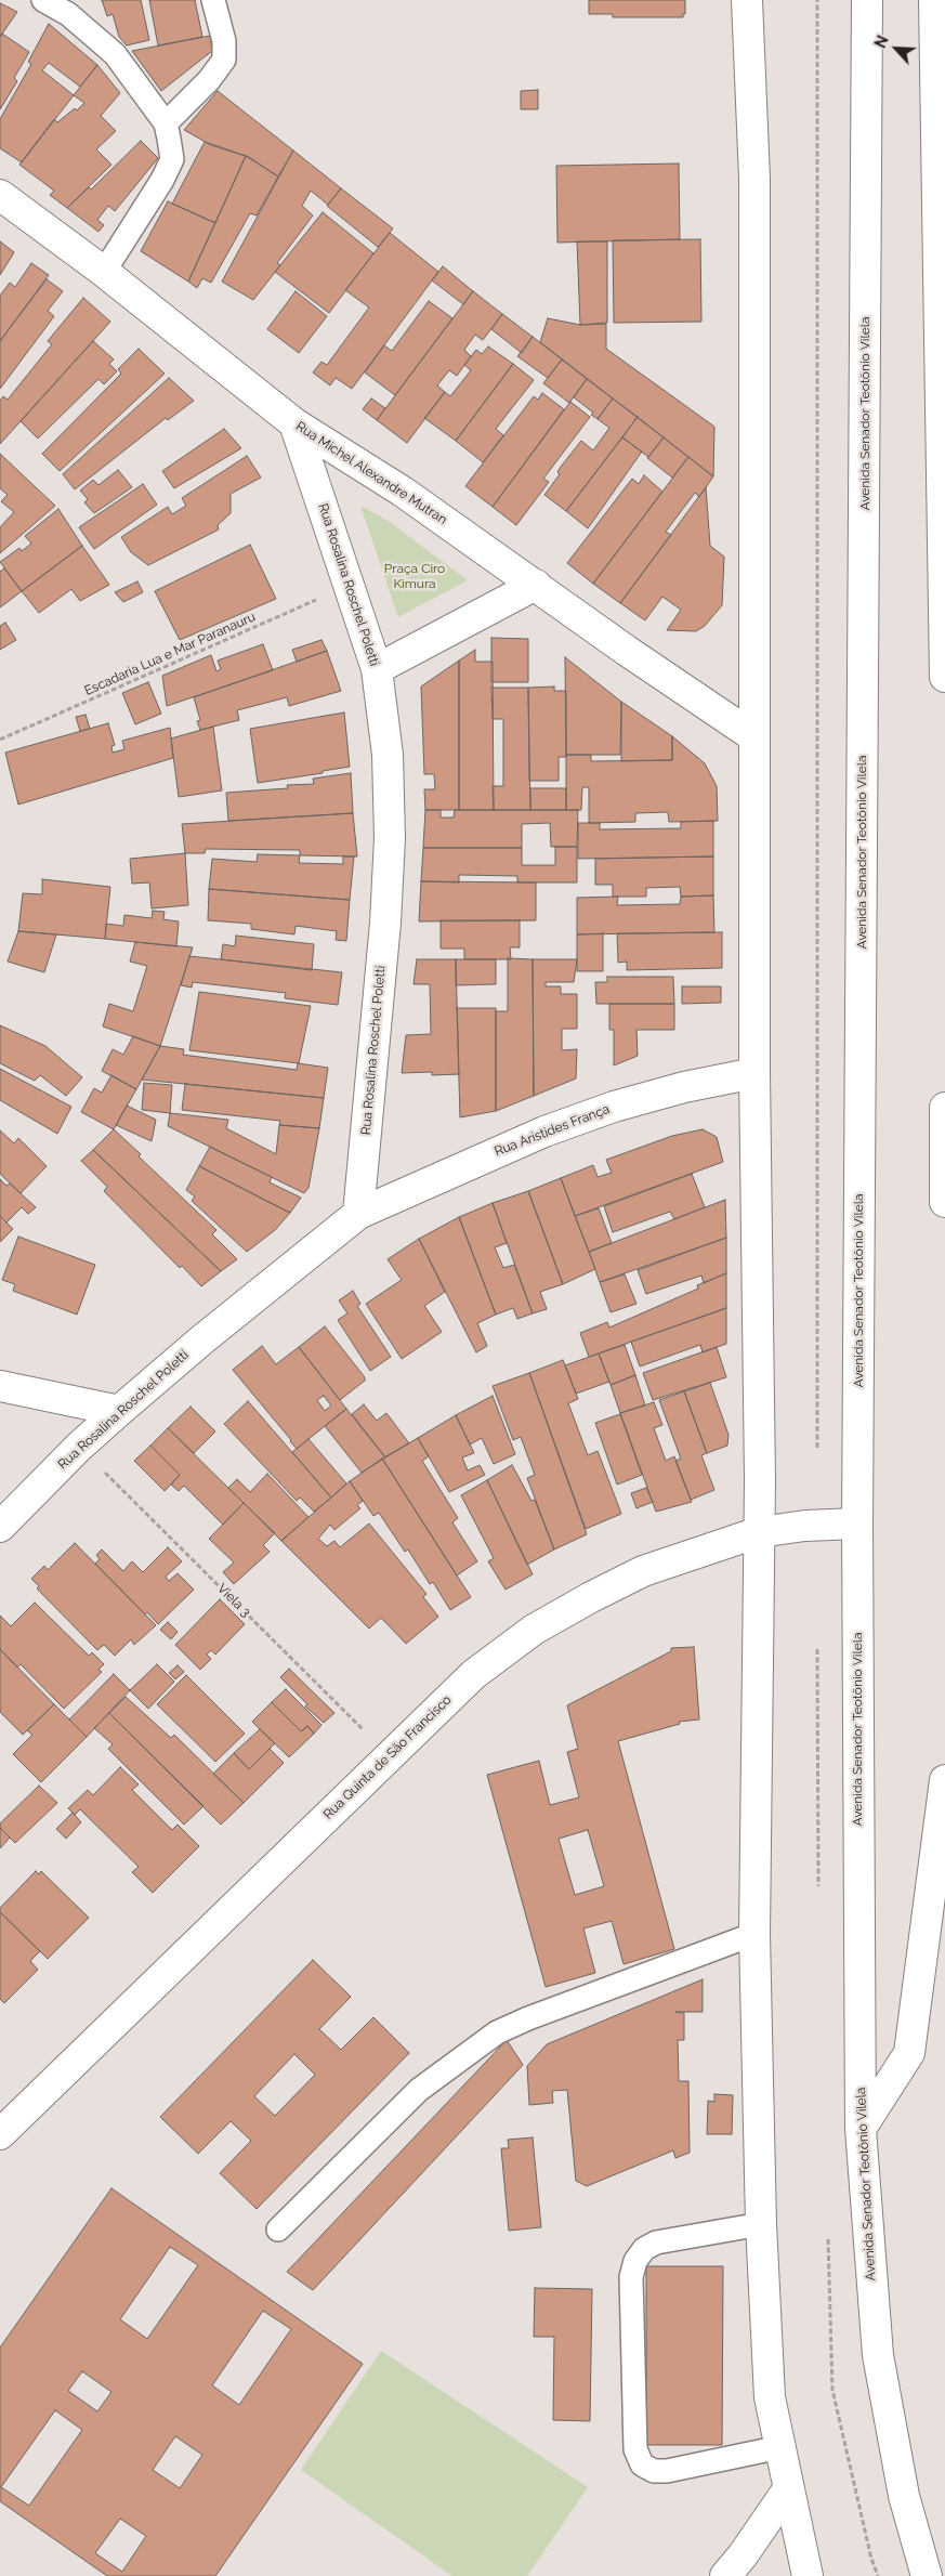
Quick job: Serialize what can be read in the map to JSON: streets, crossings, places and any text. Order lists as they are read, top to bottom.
{
  "streets": {
    "main road": [
      "Avenida Senador Teotônio Vilela",
      "Rua Michel Alexandre Mutran",
      "Rua Rosalina Roschel Poletti",
      "Rua Aristides França",
      "Rua Quinta de São Francisco"
    ],
    "path": ["Escadaria Lua e Mar Paranauru", "Viela 3"]
  },
  "crossings": [
    ["Avenida Senador Teotônio Vilela", "Rua Quinta de São Francisco"],
    ["Rua Michel Alexandre Mutran", "Rua Rosalina Roschel Poletti"],
    ["Rua Rosalina Roschel Poletti", "Escadaria Lua e Mar Paranauru"],
    ["Rua Rosalina Roschel Poletti", "Rua Aristides França"],
    ["Rua Rosalina Roschel Poletti", "Viela 3"],
    ["Viela 3", "Rua Quinta de São Francisco"]
  ],
  "parks": ["Praça Ciro Kimura"],
  "north": "top left"
}
